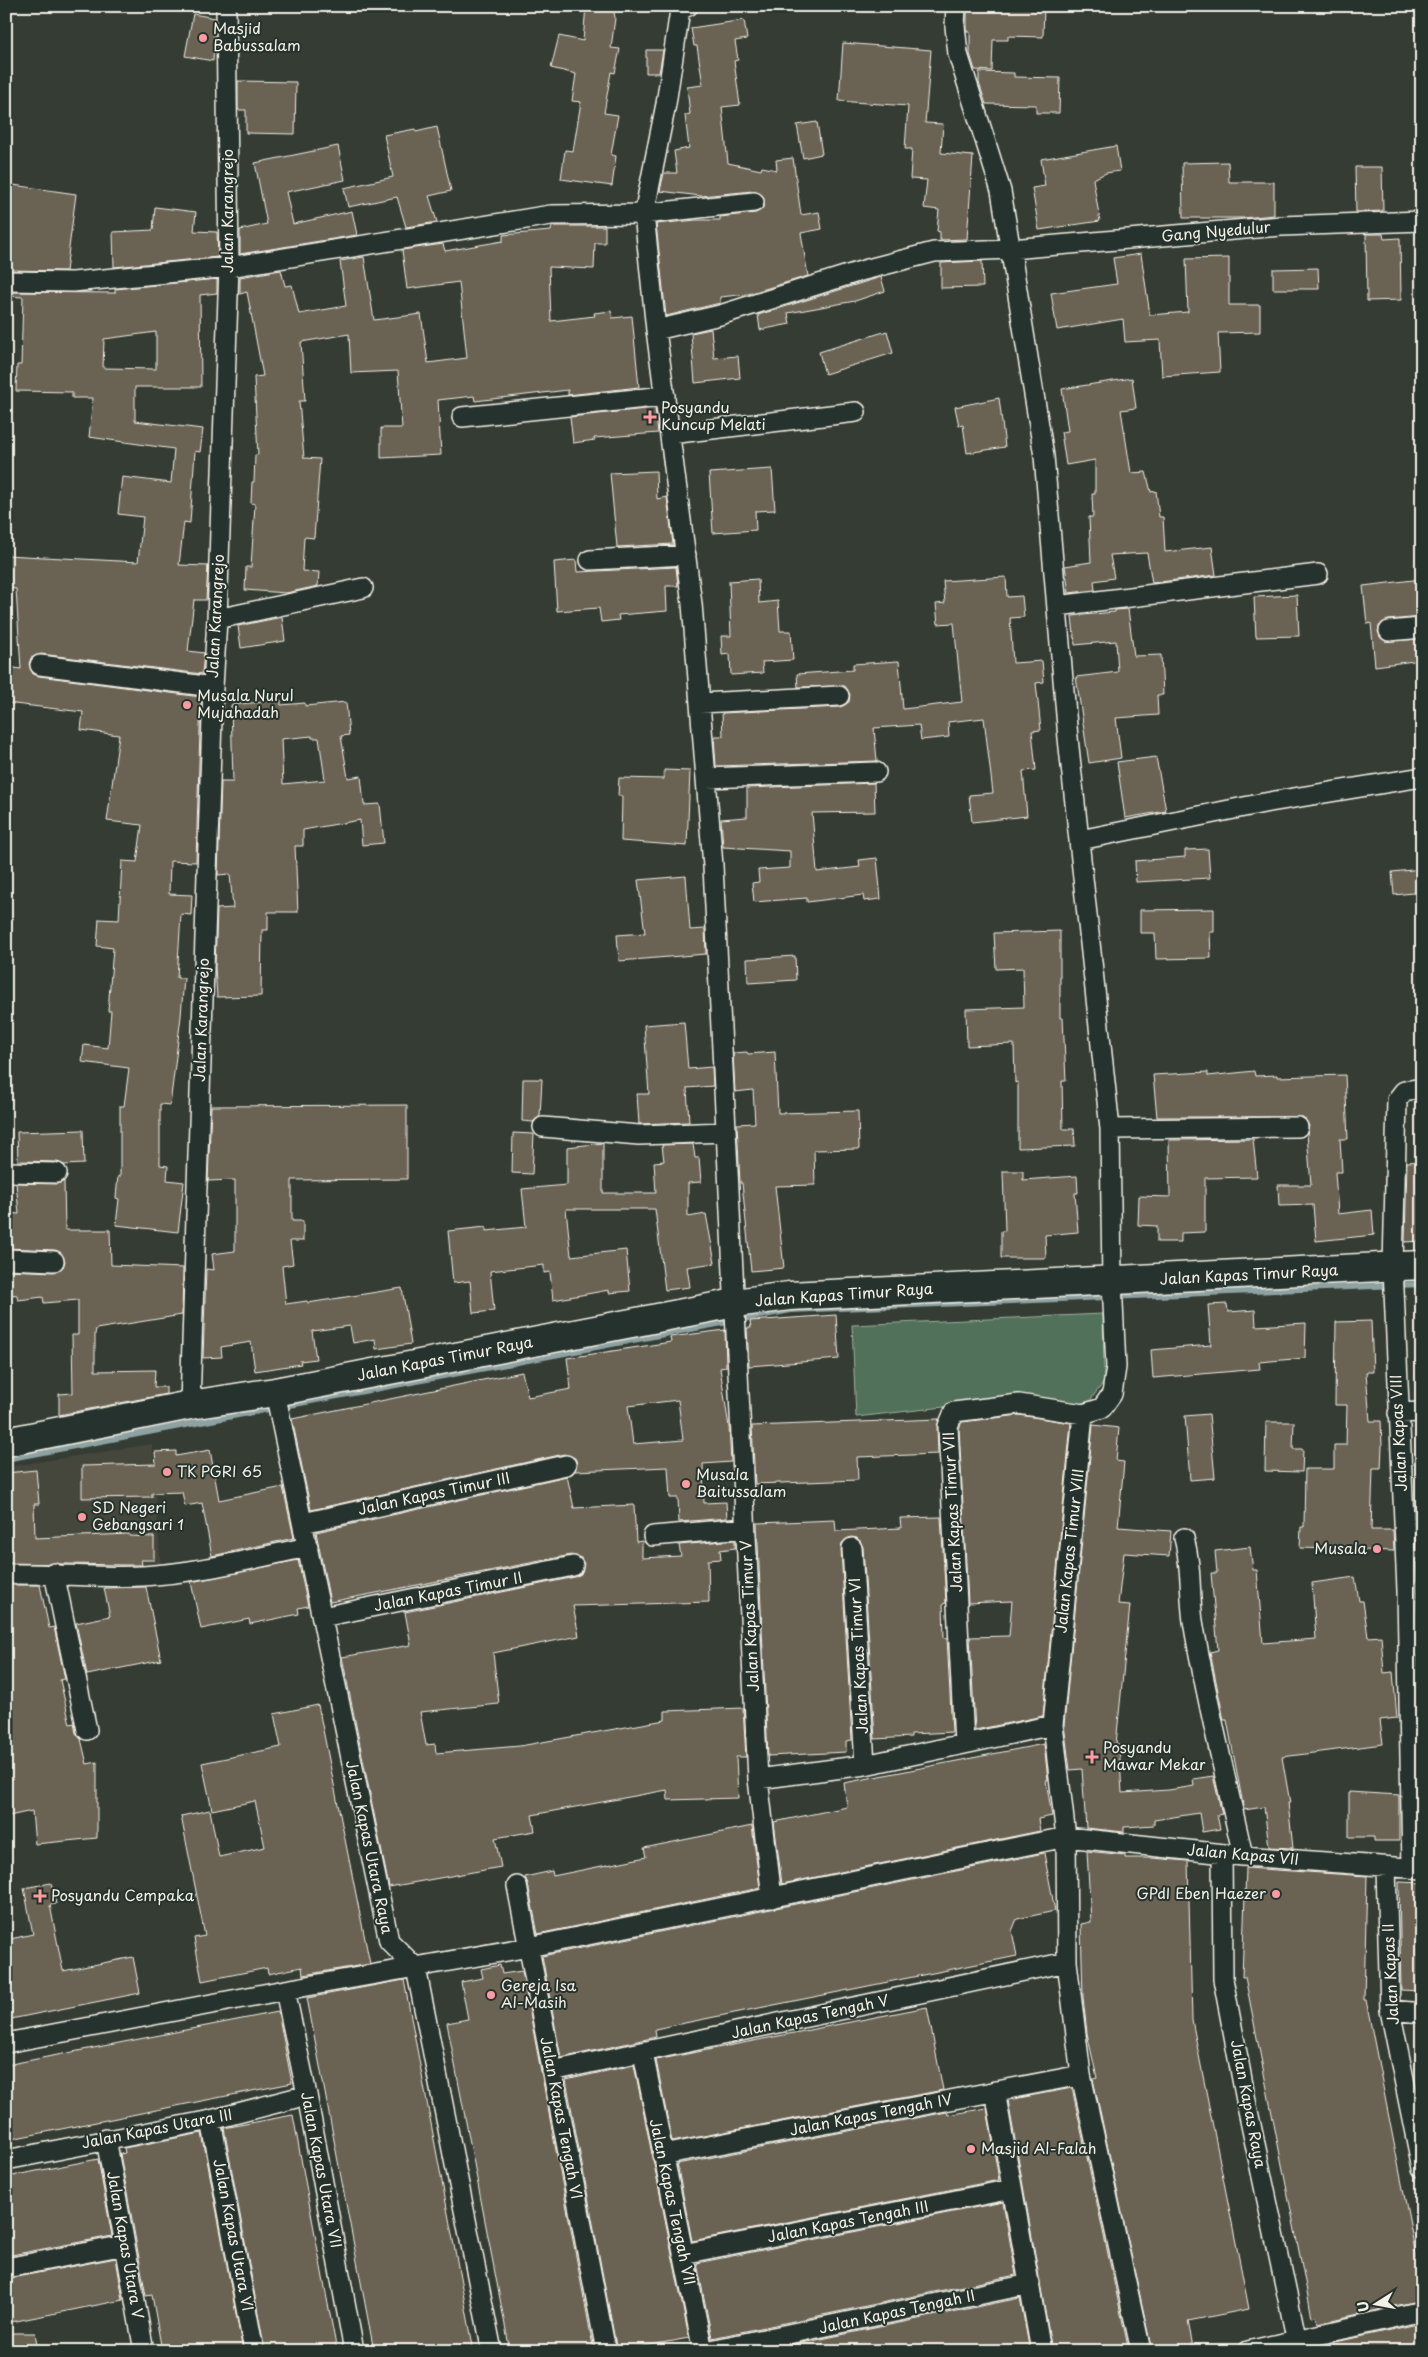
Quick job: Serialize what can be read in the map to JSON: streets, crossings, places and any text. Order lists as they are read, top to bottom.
{
  "streets": {
    "street": [
      "Jalan Karangrejo",
      "Gang Nyedulur",
      "Jalan Kapas Timur Raya",
      "Jalan Kapas VIII",
      "Jalan Kapas Timur III",
      "Jalan Kapas Timur VII",
      "Jalan Kapas Timur VIII",
      "Jalan Kapas Timur II",
      "Jalan Kapas Timur V",
      "Jalan Kapas Timur VI",
      "Jalan Kapas Utara Raya",
      "Jalan Kapas VII",
      "Jalan Kapas II",
      "Jalan Kapas Tengah V",
      "Jalan Kapas Raya",
      "Jalan Kapas Tengah IV",
      "Jalan Kapas Tengah VI",
      "Jalan Kapas Utara III",
      "Jalan Kapas Utara VII",
      "Jalan Kapas Tengah VII",
      "Jalan Kapas Tengah III",
      "Jalan Kapas Utara VI",
      "Jalan Kapas Utara V",
      "Jalan Kapas Tengah II"
    ]
  },
  "crossings": [
    ["Jalan Karangrejo", "Jalan Kapas Timur Raya"],
    ["Gang Nyedulur", "Jalan Kapas Timur V"],
    ["Jalan Kapas Timur Raya", "Jalan Kapas VIII"],
    ["Jalan Kapas Timur Raya", "Jalan Kapas Timur V"],
    ["Jalan Kapas Timur Raya", "Jalan Kapas Utara Raya"],
    ["Jalan Kapas VIII", "Jalan Kapas VII"],
    ["Jalan Kapas Timur III", "Jalan Kapas Utara Raya"],
    ["Jalan Kapas Timur VII", "Jalan Kapas Timur VIII"],
    ["Jalan Kapas Timur VIII", "Jalan Kapas VII"],
    ["Jalan Kapas Timur VIII", "Jalan Kapas Tengah V"],
    ["Jalan Kapas Timur VIII", "Jalan Kapas Tengah IV"],
    ["Jalan Kapas Timur II", "Jalan Kapas Utara Raya"],
    ["Jalan Kapas Timur V", "Jalan Kapas VII"],
    ["Jalan Kapas Utara Raya", "Jalan Kapas VII"],
    ["Jalan Kapas VII", "Jalan Kapas II"],
    ["Jalan Kapas VII", "Jalan Kapas Raya"],
    ["Jalan Kapas VII", "Jalan Kapas Tengah VI"],
    ["Jalan Kapas VII", "Jalan Kapas Utara VII"],
    ["Jalan Kapas Tengah V", "Jalan Kapas Tengah VI"],
    ["Jalan Kapas Tengah V", "Jalan Kapas Tengah VII"],
    ["Jalan Kapas Tengah IV", "Jalan Kapas Tengah VII"],
    ["Jalan Kapas Utara III", "Jalan Kapas Utara VII"],
    ["Jalan Kapas Utara III", "Jalan Kapas Utara VI"],
    ["Jalan Kapas Utara III", "Jalan Kapas Utara V"],
    ["Jalan Kapas Tengah VII", "Jalan Kapas Tengah III"],
    ["Jalan Kapas Tengah VII", "Jalan Kapas Tengah II"]
  ],
  "places": {
    "other": [
      "Masjid Babussalam",
      "Musala Nurul Mujahadah",
      "TK PGRI 65",
      "Musala Baitussalam",
      "SD Negeri Gebangsari 1",
      "Musala",
      "GPdI Eben Haezer",
      "Gereja Isa Al-Masih",
      "Masjid Al-Falah"
    ],
    "health": ["Posyandu Kuncup Melati", "Posyandu Mawar Mekar", "Posyandu Cempaka"]
  },
  "north": "left"
}
